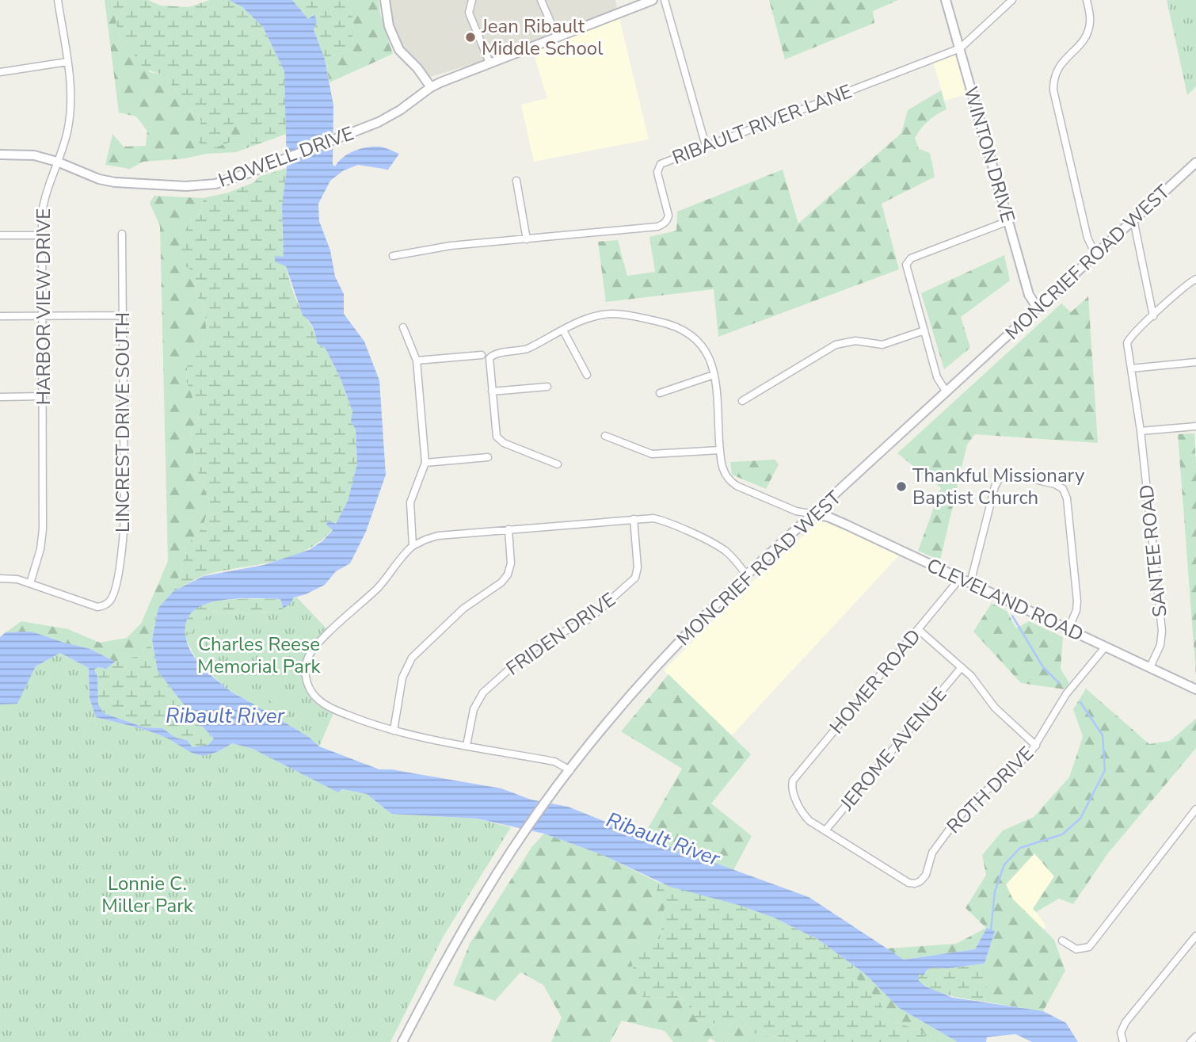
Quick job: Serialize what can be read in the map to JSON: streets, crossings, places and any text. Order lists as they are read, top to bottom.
{
  "streets": {
    "street": [
      "RIBAULT RIVER LANE",
      "WINTON DRIVE",
      "HOWELL DRIVE",
      "MONCRIEF ROAD WEST",
      "HARBOR VIEW DRIVE",
      "LINCREST DRIVE SOUTH",
      "SANTEE ROAD",
      "CLEVELAND ROAD",
      "FRIDEN DRIVE",
      "HOMER ROAD",
      "JEROME AVENUE",
      "ROTH DRIVE"
    ]
  },
  "crossings": [
    ["RIBAULT RIVER LANE", "WINTON DRIVE"],
    ["WINTON DRIVE", "MONCRIEF ROAD WEST"],
    ["HOWELL DRIVE", "HARBOR VIEW DRIVE"],
    ["MONCRIEF ROAD WEST", "CLEVELAND ROAD"],
    ["HARBOR VIEW DRIVE", "LINCREST DRIVE SOUTH"],
    ["SANTEE ROAD", "CLEVELAND ROAD"],
    ["CLEVELAND ROAD", "HOMER ROAD"],
    ["CLEVELAND ROAD", "ROTH DRIVE"],
    ["HOMER ROAD", "JEROME AVENUE"],
    ["HOMER ROAD", "ROTH DRIVE"],
    ["JEROME AVENUE", "ROTH DRIVE"]
  ],
  "water": ["Ribault River"],
  "parks": ["Charles Reese Memorial Park", "Lonnie C. Miller Park"],
  "places": ["Jean Ribault Middle School", "Thankful Missionary Baptist Church"]
}
